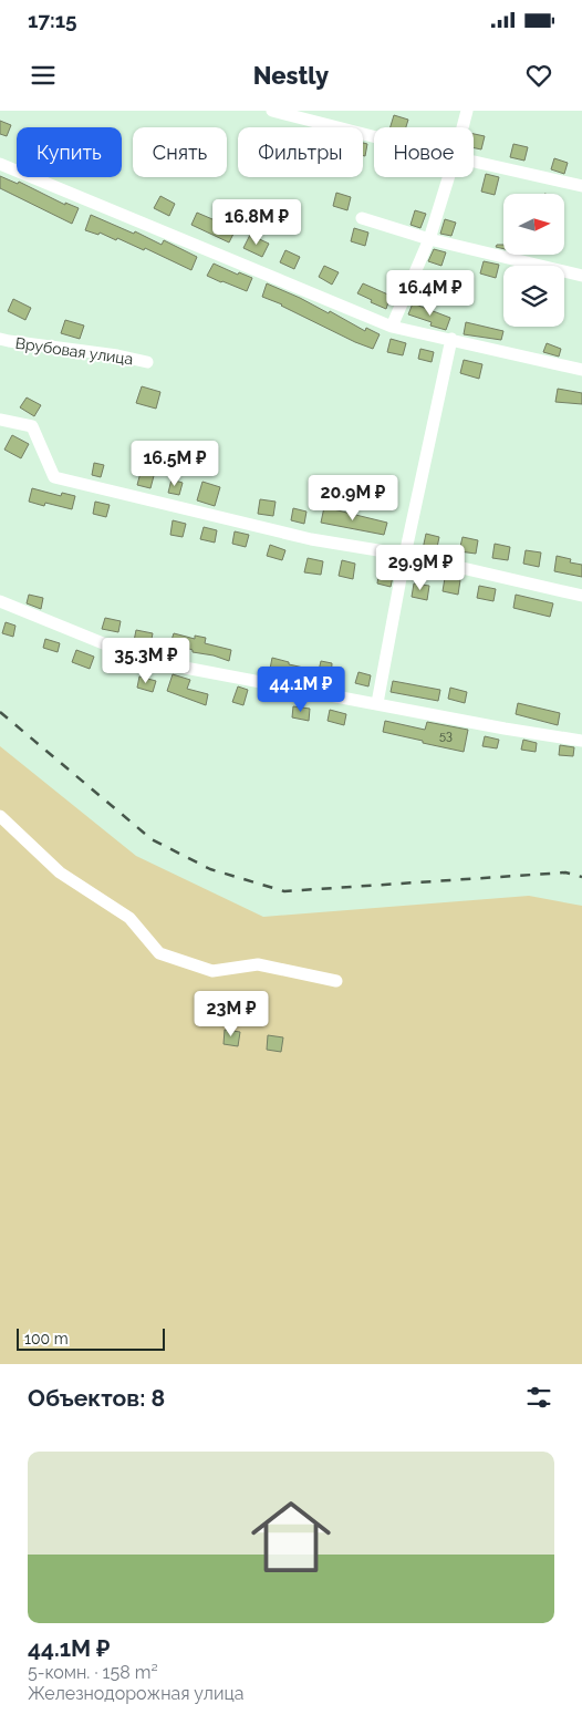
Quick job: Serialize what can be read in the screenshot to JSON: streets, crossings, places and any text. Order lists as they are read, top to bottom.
{
  "streets": {
    "street": ["Врубовая улица"]
  },
  "house_numbers": ["53"],
  "scale_bar": "100 m",
  "north": "right",
  "page": {
    "status": "17:15",
    "header": "Nestly",
    "chip": [
      "Купить",
      "Снять",
      "Фильтры",
      "Новое"
    ],
    "price": [
      "16.8M ₽",
      "16.4M ₽",
      "16.5M ₽",
      "20.9M ₽",
      "29.9M ₽",
      "35.3M ₽",
      "44.1M ₽",
      "23M ₽"
    ],
    "scale": "100 m",
    "heading": "Объектов: 8",
    "list": [
      {
        "name": "44.1M ₽",
        "note": "5-комн. · 158 m² · Железнодорожная улица"
      }
    ]
  }
}
